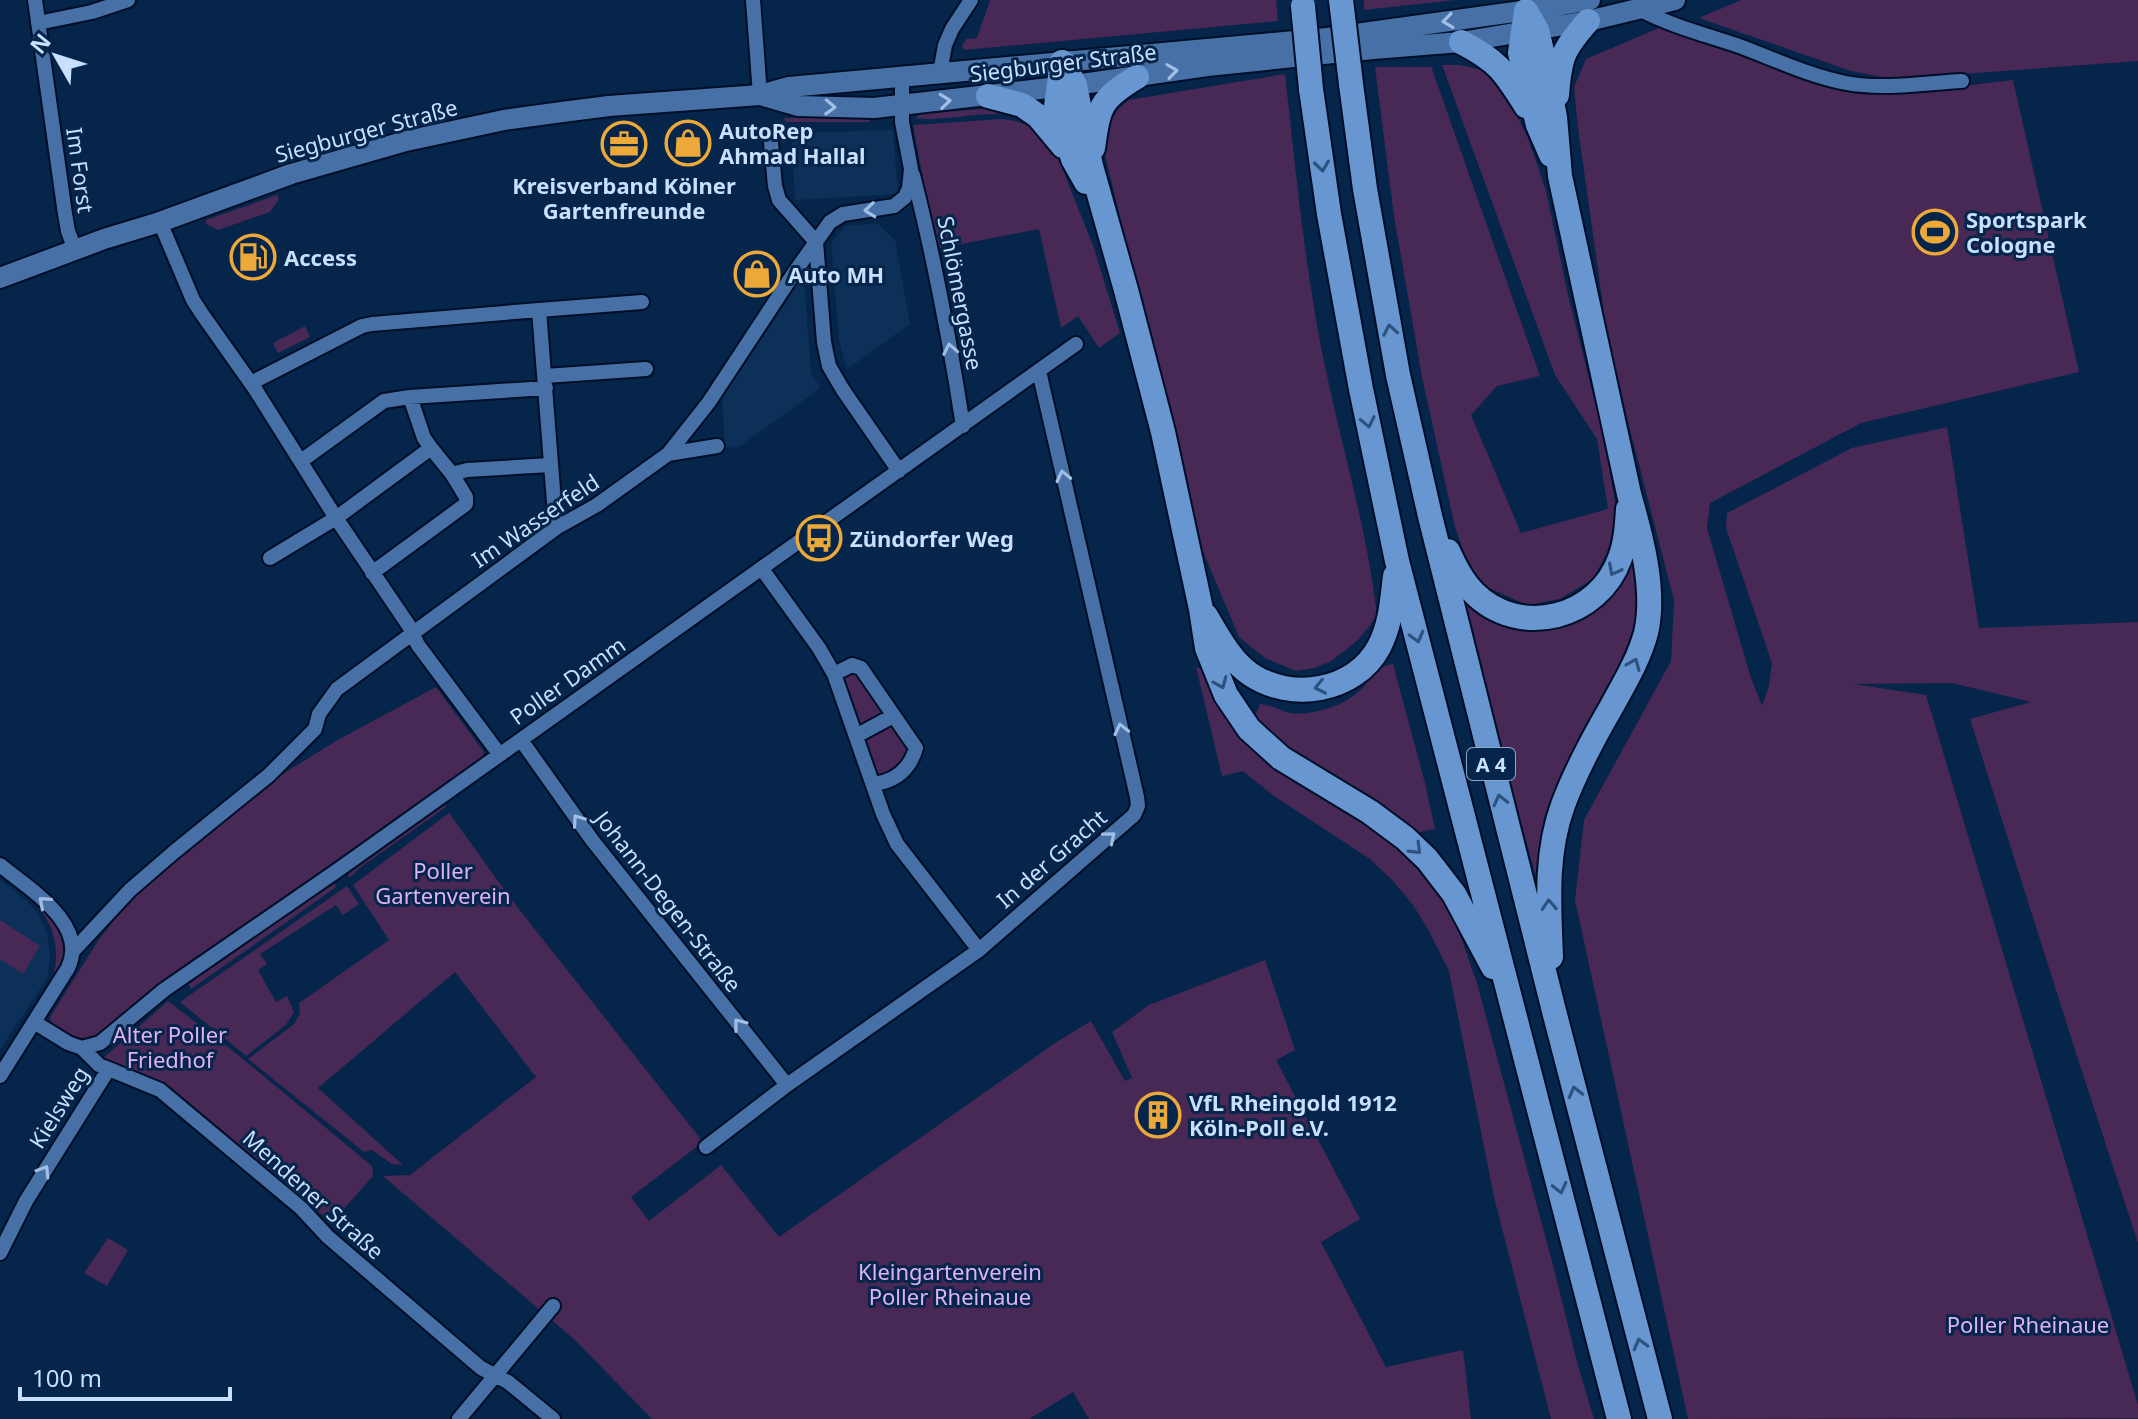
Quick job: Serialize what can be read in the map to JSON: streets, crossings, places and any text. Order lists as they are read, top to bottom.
{
  "streets": {
    "highway": ["A 4"],
    "main road": ["Siegburger Straße"],
    "street": [
      "Im Forst",
      "Schlömergasse",
      "Im Wasserfeld",
      "Poller Damm",
      "In der Gracht",
      "Johann-Degen-Straße",
      "Kielsweg",
      "Mendener Straße"
    ]
  },
  "crossings": [
    ["Siegburger Straße", "Im Forst"],
    ["Schlömergasse", "Im Wasserfeld"],
    ["Schlömergasse", "Poller Damm"],
    ["Im Wasserfeld", "Mendener Straße"],
    ["Poller Damm", "In der Gracht"],
    ["Poller Damm", "Johann-Degen-Straße"],
    ["Poller Damm", "Mendener Straße"],
    ["In der Gracht", "Johann-Degen-Straße"],
    ["Kielsweg", "Mendener Straße"]
  ],
  "one_way": ["In der Gracht", "Johann-Degen-Straße", "Kielsweg"],
  "parks": [
    "Poller Gartenverein",
    "Alter Poller Friedhof",
    "Kleingartenverein Poller Rheinaue",
    "Poller Rheinaue"
  ],
  "places": {
    "shop": ["AutoRep Ahmad Hallal", "Auto MH"],
    "office": ["Kreisverband Kölner Gartenfreunde"],
    "sports": ["Sportspark Cologne"],
    "fuel station": ["Access"],
    "bus stop": ["Zündorfer Weg"],
    "building": ["VfL Rheingold 1912 Köln-Poll e.V."]
  },
  "scale_bar": "100 m",
  "north": "top left"
}
